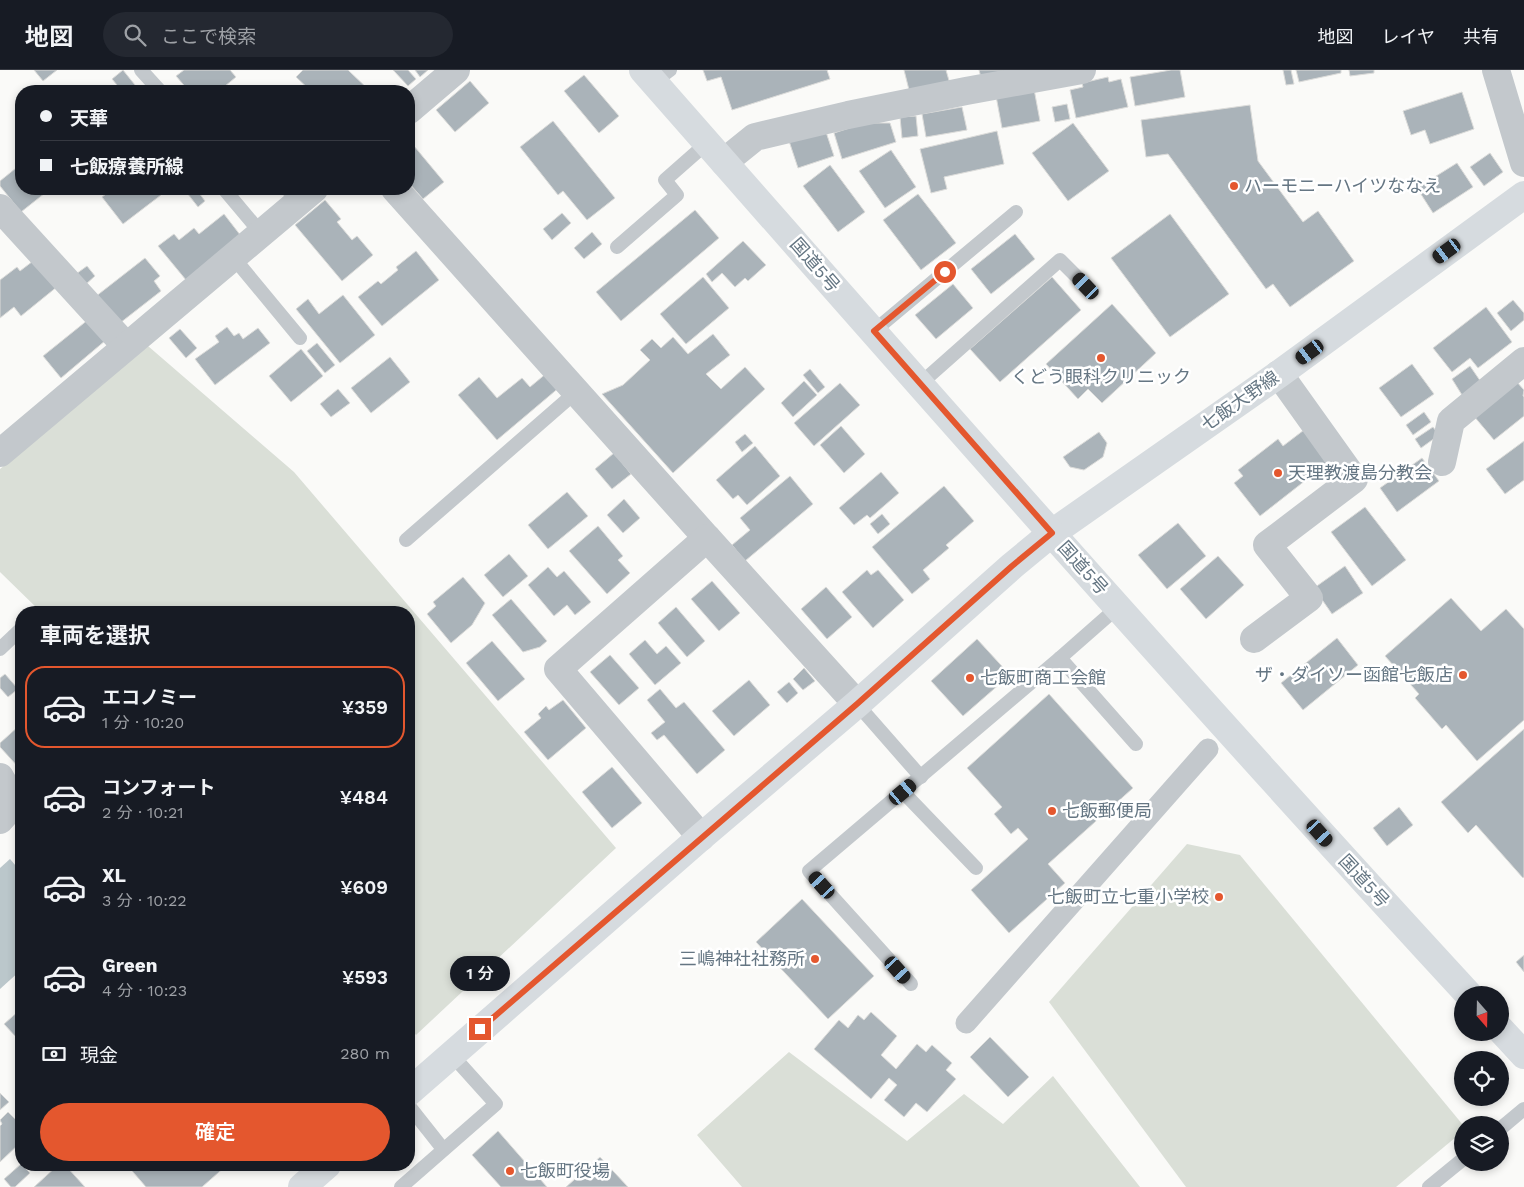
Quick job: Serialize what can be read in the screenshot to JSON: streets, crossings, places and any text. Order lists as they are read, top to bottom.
{
  "streets": {
    "main road": ["国道5号", "七飯大野線"]
  },
  "crossings": [
    ["国道5号", "七飯大野線"]
  ],
  "places": [
    "ハーモニーハイツななえ",
    "くどう眼科クリニック",
    "天理教渡島分教会",
    "ザ・ダイソー函館七飯店",
    "七飯町商工会館",
    "七飯郵便局",
    "七飯町立七重小学校",
    "三嶋神社社務所",
    "七飯町役場"
  ],
  "north": "bottom",
  "page": {
    "header": "地図",
    "search": "ここで検索",
    "nav": ["地図", "レイヤ", "共有"],
    "banner": ["天華", "七飯療養所線"],
    "heading": "車両を選択",
    "list": [
      {
        "name": "エコノミー",
        "note": "1 分 · 10:20",
        "value": "¥359"
      },
      {
        "name": "コンフォート",
        "note": "2 分 · 10:21",
        "value": "¥484"
      },
      {
        "name": "XL",
        "note": "3 分 · 10:22",
        "value": "¥609"
      },
      {
        "name": "Green",
        "note": "4 分 · 10:23",
        "value": "¥593"
      }
    ],
    "bubble": "1 分",
    "pay": ["現金", "280 m"],
    "buttons": "確定"
  }
}
